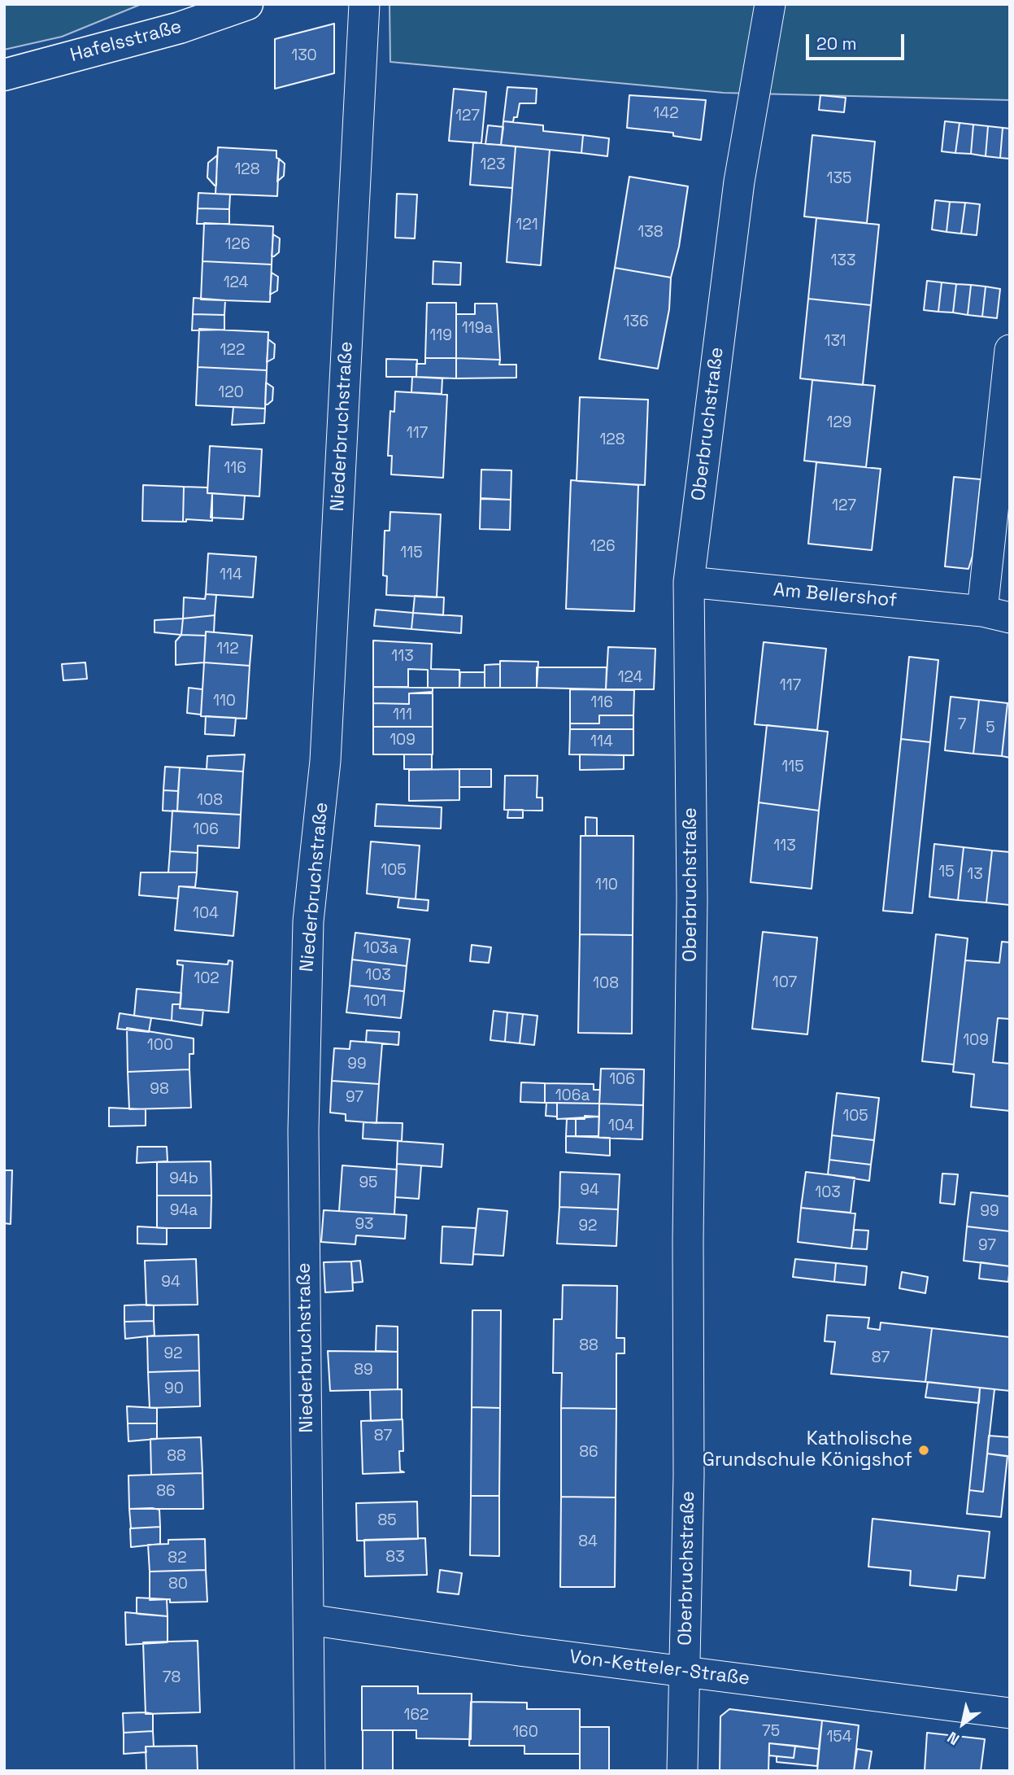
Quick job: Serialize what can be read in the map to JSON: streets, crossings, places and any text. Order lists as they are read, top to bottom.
{
  "streets": {
    "main road": ["Hafelsstraße"],
    "street": [
      "Oberbruchstraße",
      "Niederbruchstraße",
      "Am Bellershof",
      "Von-Ketteler-Straße"
    ]
  },
  "crossings": [
    ["Oberbruchstraße", "Am Bellershof"],
    ["Oberbruchstraße", "Von-Ketteler-Straße"],
    ["Niederbruchstraße", "Von-Ketteler-Straße"]
  ],
  "places": ["Katholische Grundschule Königshof"],
  "house_numbers": [
    "130",
    "142",
    "127",
    "123",
    "128",
    "135",
    "121",
    "138",
    "126",
    "133",
    "124",
    "136",
    "119a",
    "119",
    "131",
    "122",
    "120",
    "129",
    "117",
    "128",
    "116",
    "127",
    "126",
    "115",
    "114",
    "112",
    "113",
    "124",
    "117",
    "110",
    "116",
    "111",
    "7",
    "5",
    "109",
    "114",
    "115",
    "108",
    "106",
    "113",
    "105",
    "15",
    "13",
    "110",
    "104",
    "103a",
    "103",
    "102",
    "107",
    "108",
    "101",
    "109",
    "100",
    "99",
    "106",
    "98",
    "106a",
    "97",
    "105",
    "104",
    "94b",
    "95",
    "94",
    "103",
    "94a",
    "99",
    "93",
    "92",
    "97",
    "94",
    "88",
    "92",
    "87",
    "89",
    "90",
    "87",
    "86",
    "88",
    "86",
    "85",
    "84",
    "83",
    "82",
    "80",
    "78",
    "162",
    "75",
    "160",
    "154"
  ],
  "scale_bar": "20 m",
  "north": "bottom left"
}
